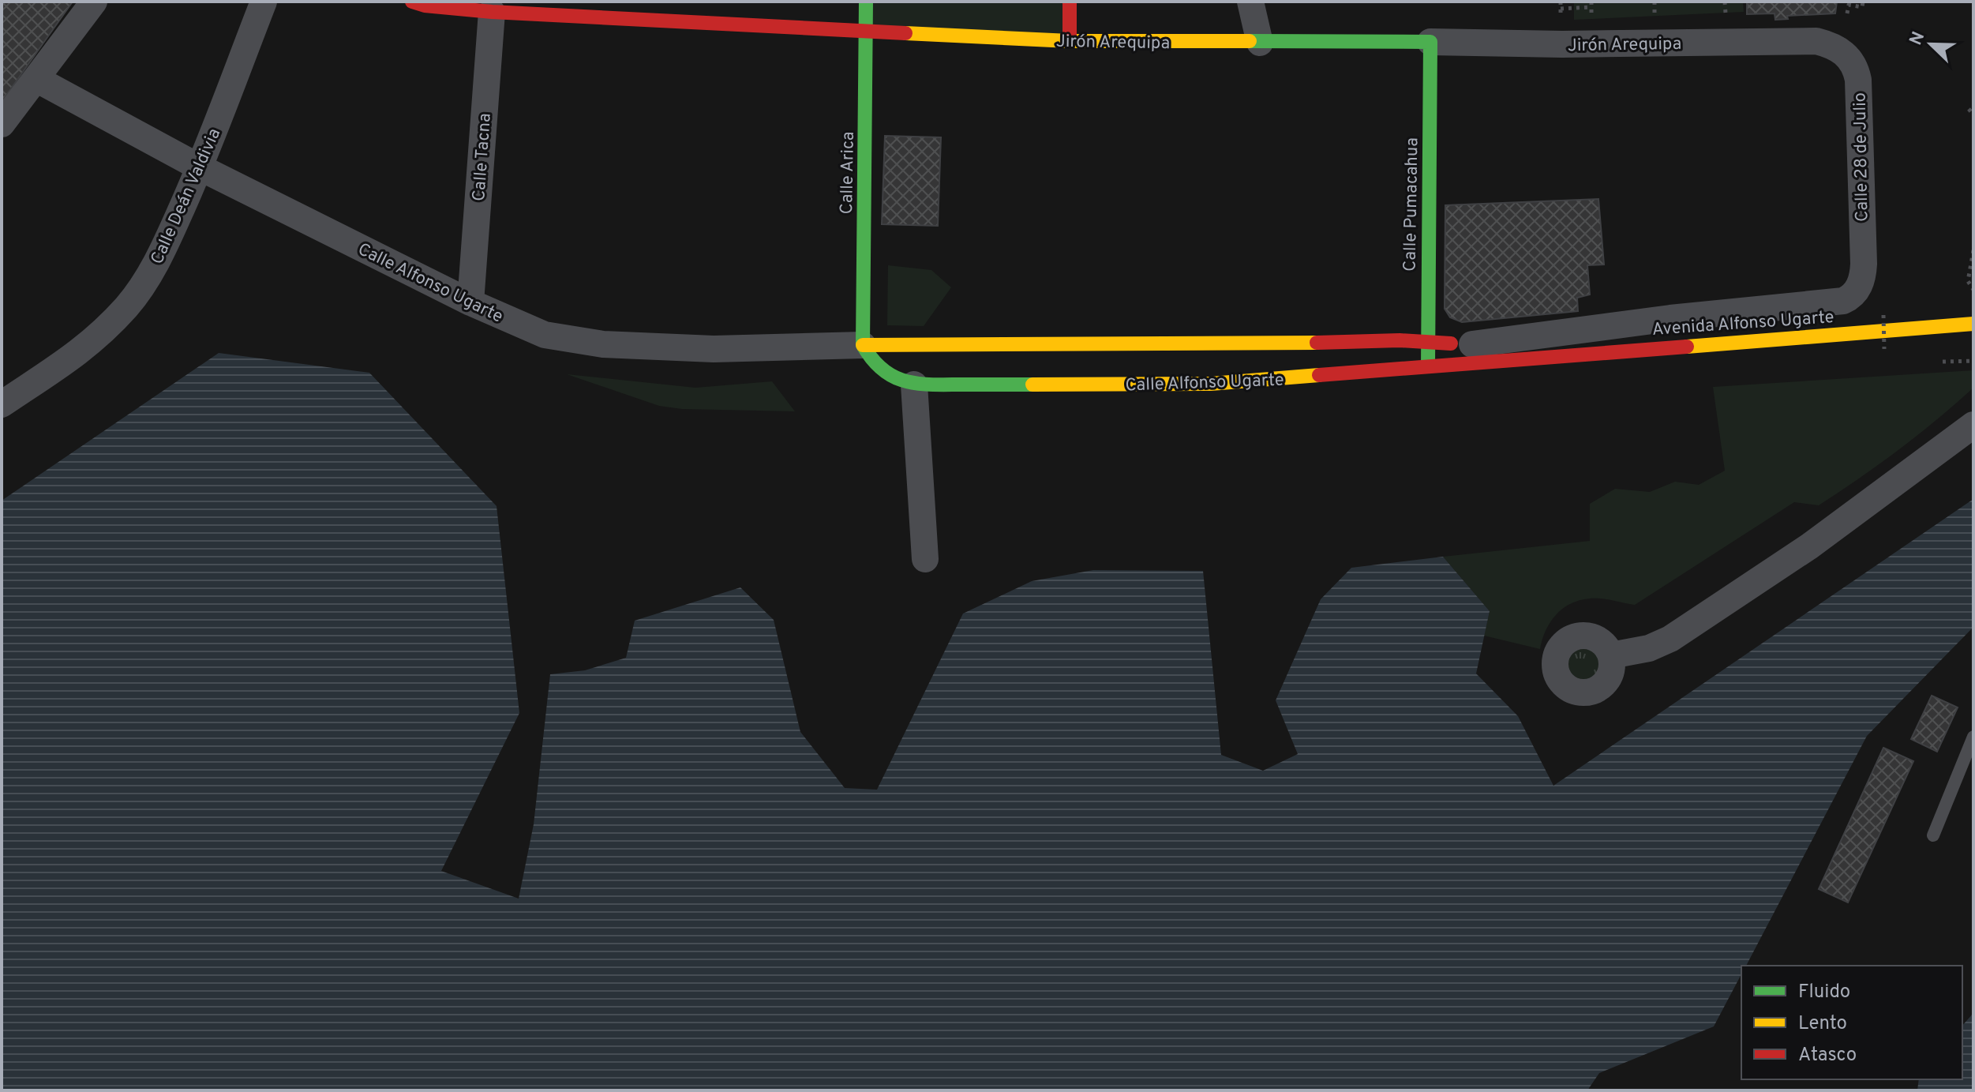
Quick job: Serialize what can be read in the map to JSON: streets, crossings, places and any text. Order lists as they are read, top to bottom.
{
  "streets": {
    "street": [
      "Jirón Arequipa",
      "Calle Tacna",
      "Calle 28 de Julio",
      "Calle Arica",
      "Calle Deán Valdivia",
      "Calle Pumacahua",
      "Calle Alfonso Ugarte",
      "Avenida Alfonso Ugarte"
    ]
  },
  "crossings": [
    ["Jirón Arequipa", "Calle Tacna"],
    ["Jirón Arequipa", "Calle 28 de Julio"],
    ["Jirón Arequipa", "Calle Arica"],
    ["Jirón Arequipa", "Calle Pumacahua"],
    ["Calle Tacna", "Calle Alfonso Ugarte"],
    ["Calle 28 de Julio", "Calle Alfonso Ugarte"],
    ["Calle Arica", "Calle Alfonso Ugarte"],
    ["Calle Deán Valdivia", "Calle Alfonso Ugarte"],
    ["Calle Pumacahua", "Calle Alfonso Ugarte"],
    ["Calle Alfonso Ugarte", "Avenida Alfonso Ugarte"]
  ],
  "legend": ["Fluido", "Lento", "Atasco"],
  "north": "top left"
}
